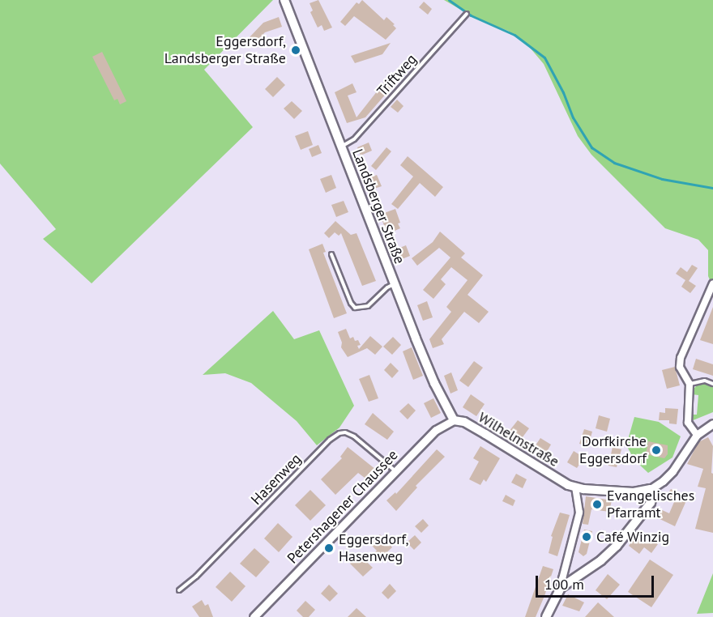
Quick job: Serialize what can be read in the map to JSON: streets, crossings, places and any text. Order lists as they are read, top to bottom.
{
  "streets": {
    "main road": ["Landsberger Straße", "Wilhelmstraße"],
    "street": ["Petershagener Chaussee"],
    "lane": ["Triftweg", "Hasenweg"]
  },
  "crossings": [
    ["Triftweg", "Landsberger Straße"],
    ["Landsberger Straße", "Wilhelmstraße"],
    ["Landsberger Straße", "Petershagener Chaussee"],
    ["Wilhelmstraße", "Petershagener Chaussee"],
    ["Hasenweg", "Petershagener Chaussee"]
  ],
  "places": [
    "Eggersdorf, Landsberger Straße",
    "Dorfkirche Eggersdorf",
    "Evangelisches Pfarramt",
    "Café Winzig",
    "Eggersdorf, Hasenweg"
  ],
  "scale_bar": "100 m"
}
